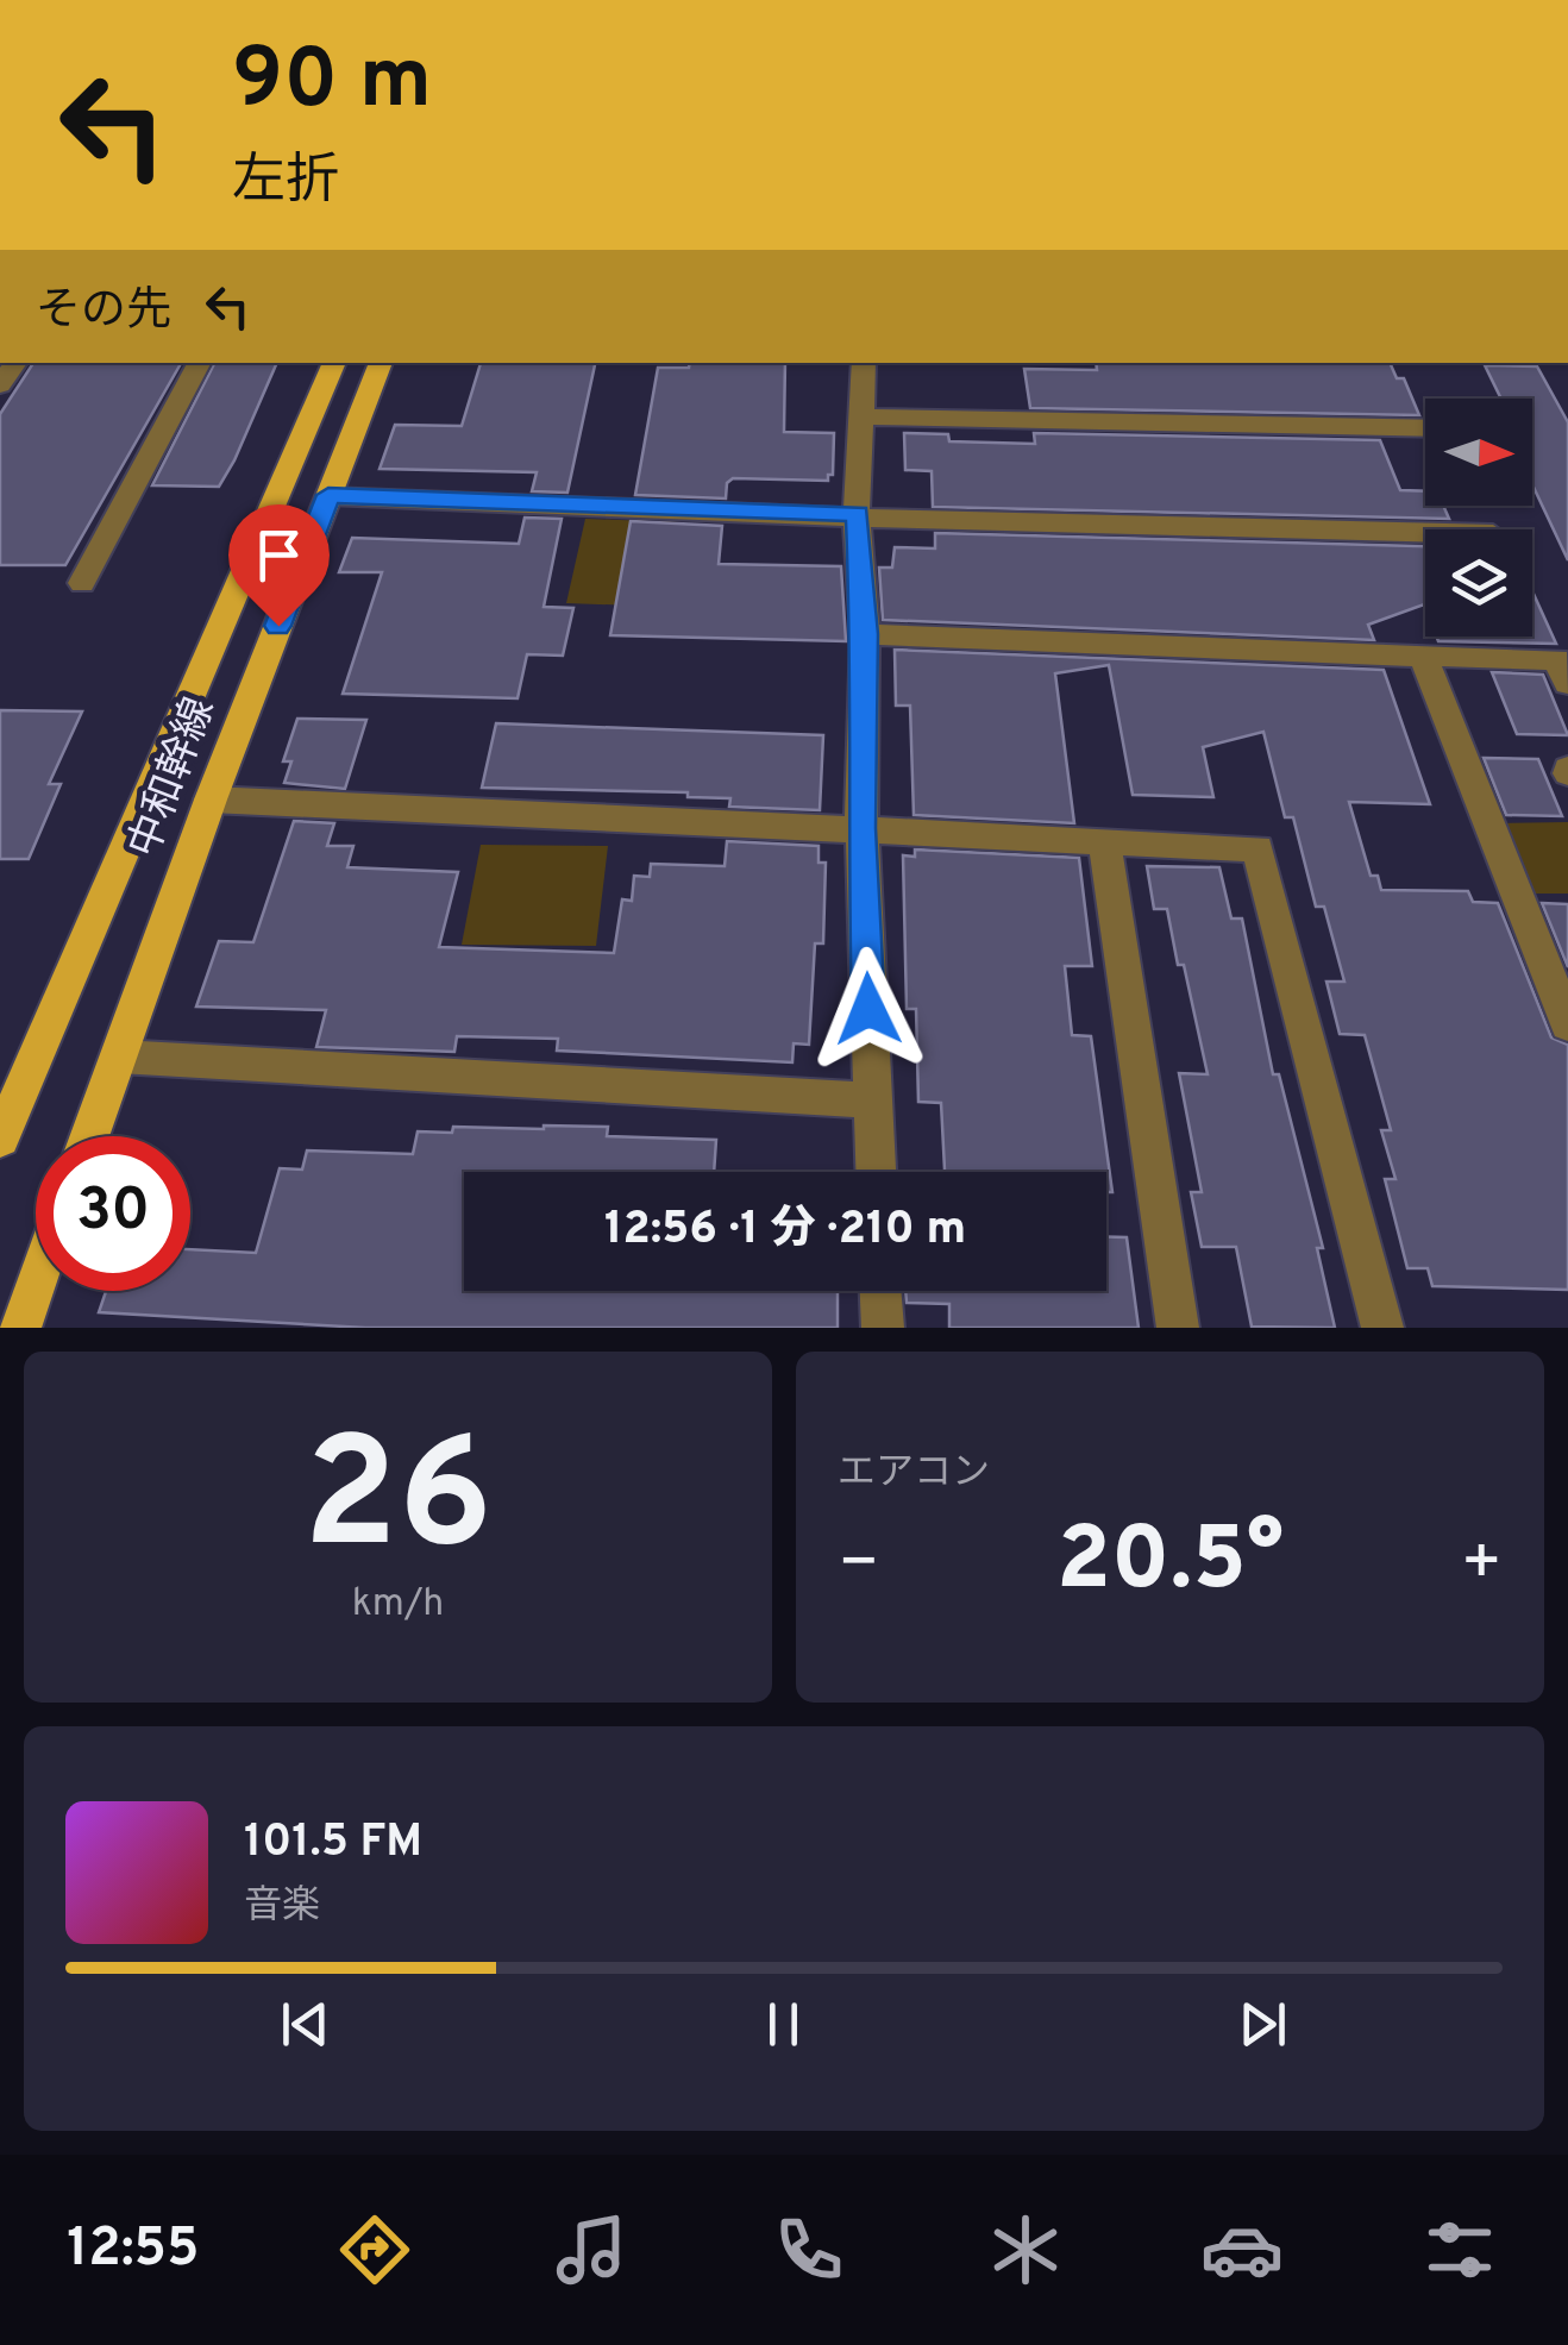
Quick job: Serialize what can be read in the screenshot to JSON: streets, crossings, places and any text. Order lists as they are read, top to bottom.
{
  "streets": {
    "main road": ["中和幹線"]
  },
  "north": "right",
  "page": {
    "turn": ["90 m", "左折"],
    "then": "その先",
    "limit": "30",
    "trip": "12:56 · 1 分 · 210 m",
    "tile": [
      ["26", "km/h"],
      "エアコン"
    ],
    "heat": ["−", "20.5°", "+"],
    "song": ["101.5 FM", "音楽"],
    "tabs": "12:55"
  }
}
